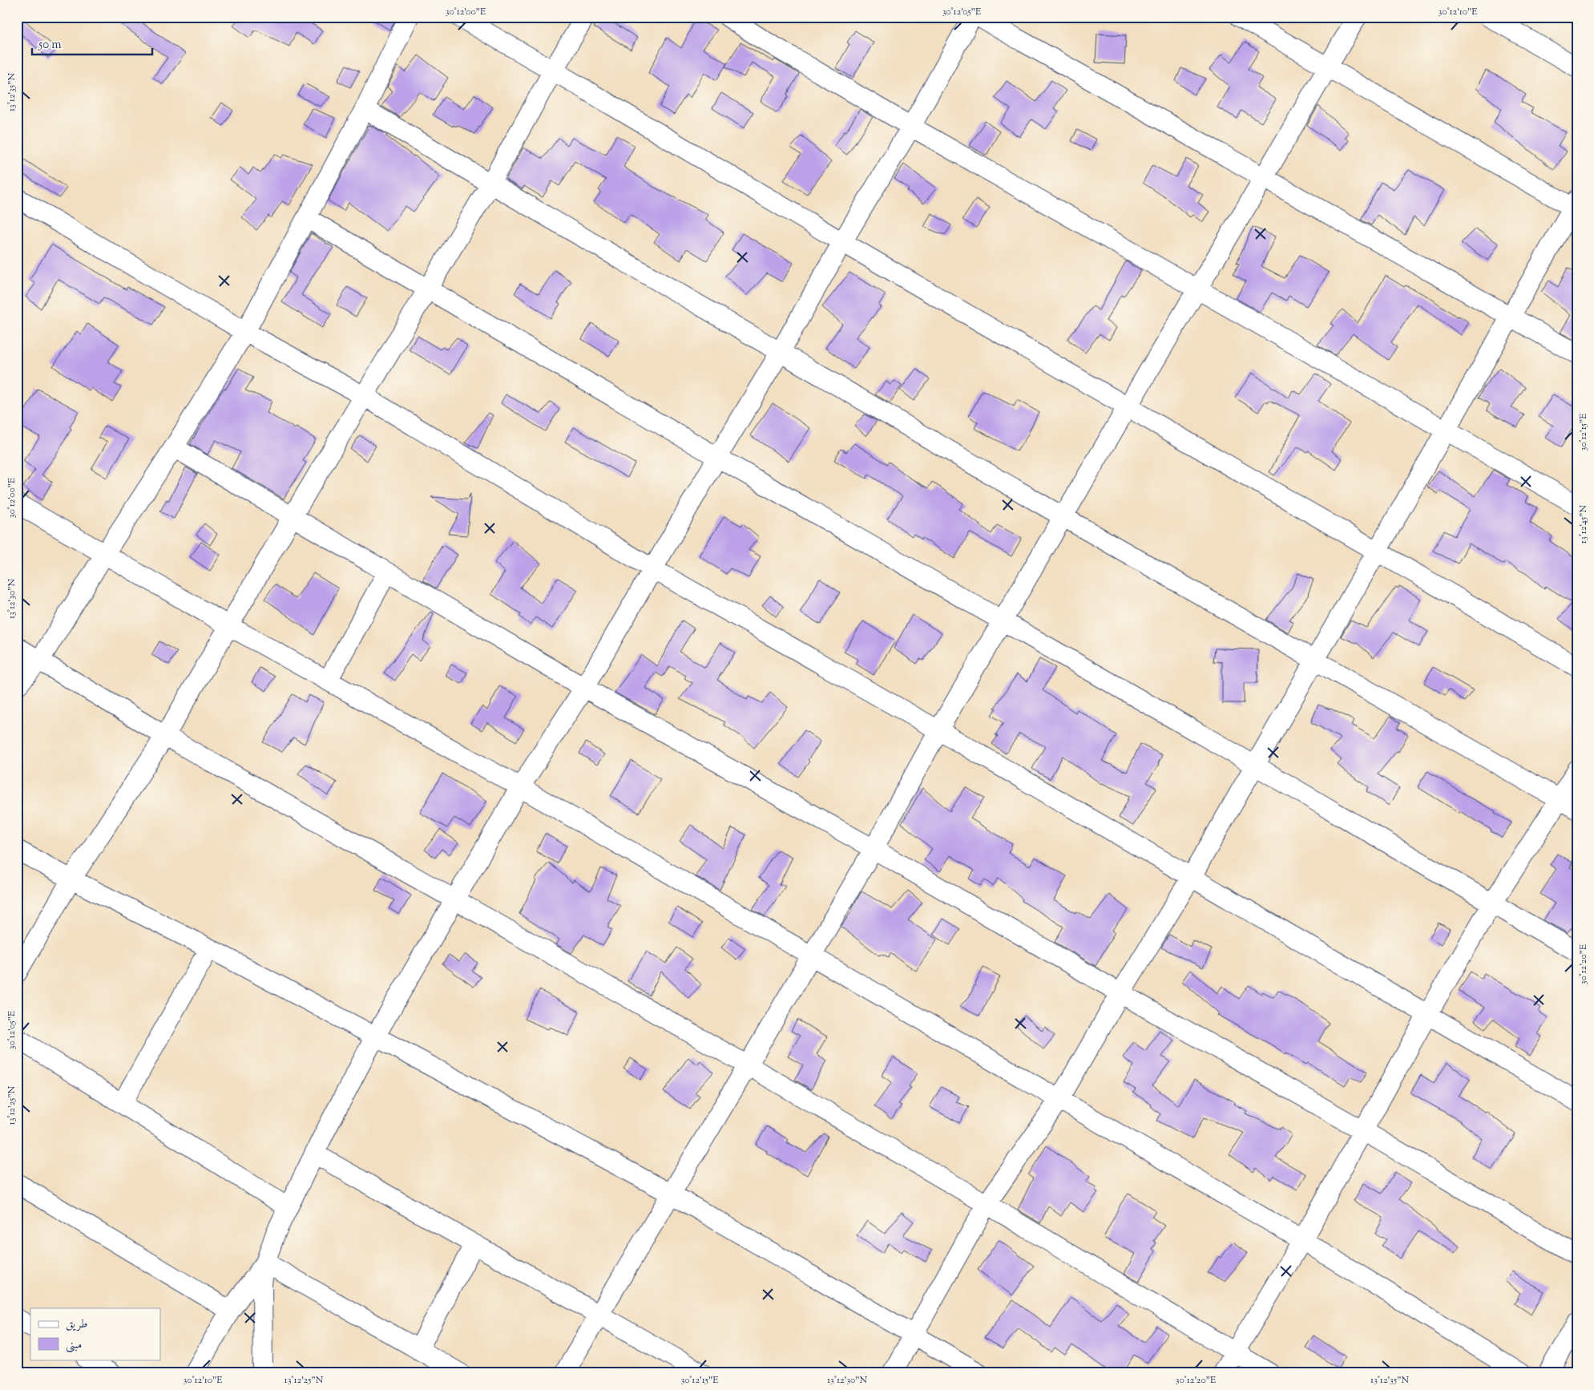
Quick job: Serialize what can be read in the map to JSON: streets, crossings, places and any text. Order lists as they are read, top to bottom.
{
  "legend": ["طريق", "مبنى"],
  "scale_bar": "50 m",
  "coordinates": [
    "30°12'00\"E",
    "30°12'05\"E",
    "30°12'10\"E",
    "13°12'35\"N",
    "30°12'15\"E",
    "13°12'45\"N",
    "13°12'30\"N",
    "30°12'20\"E",
    "13°12'25\"N"
  ]
}
